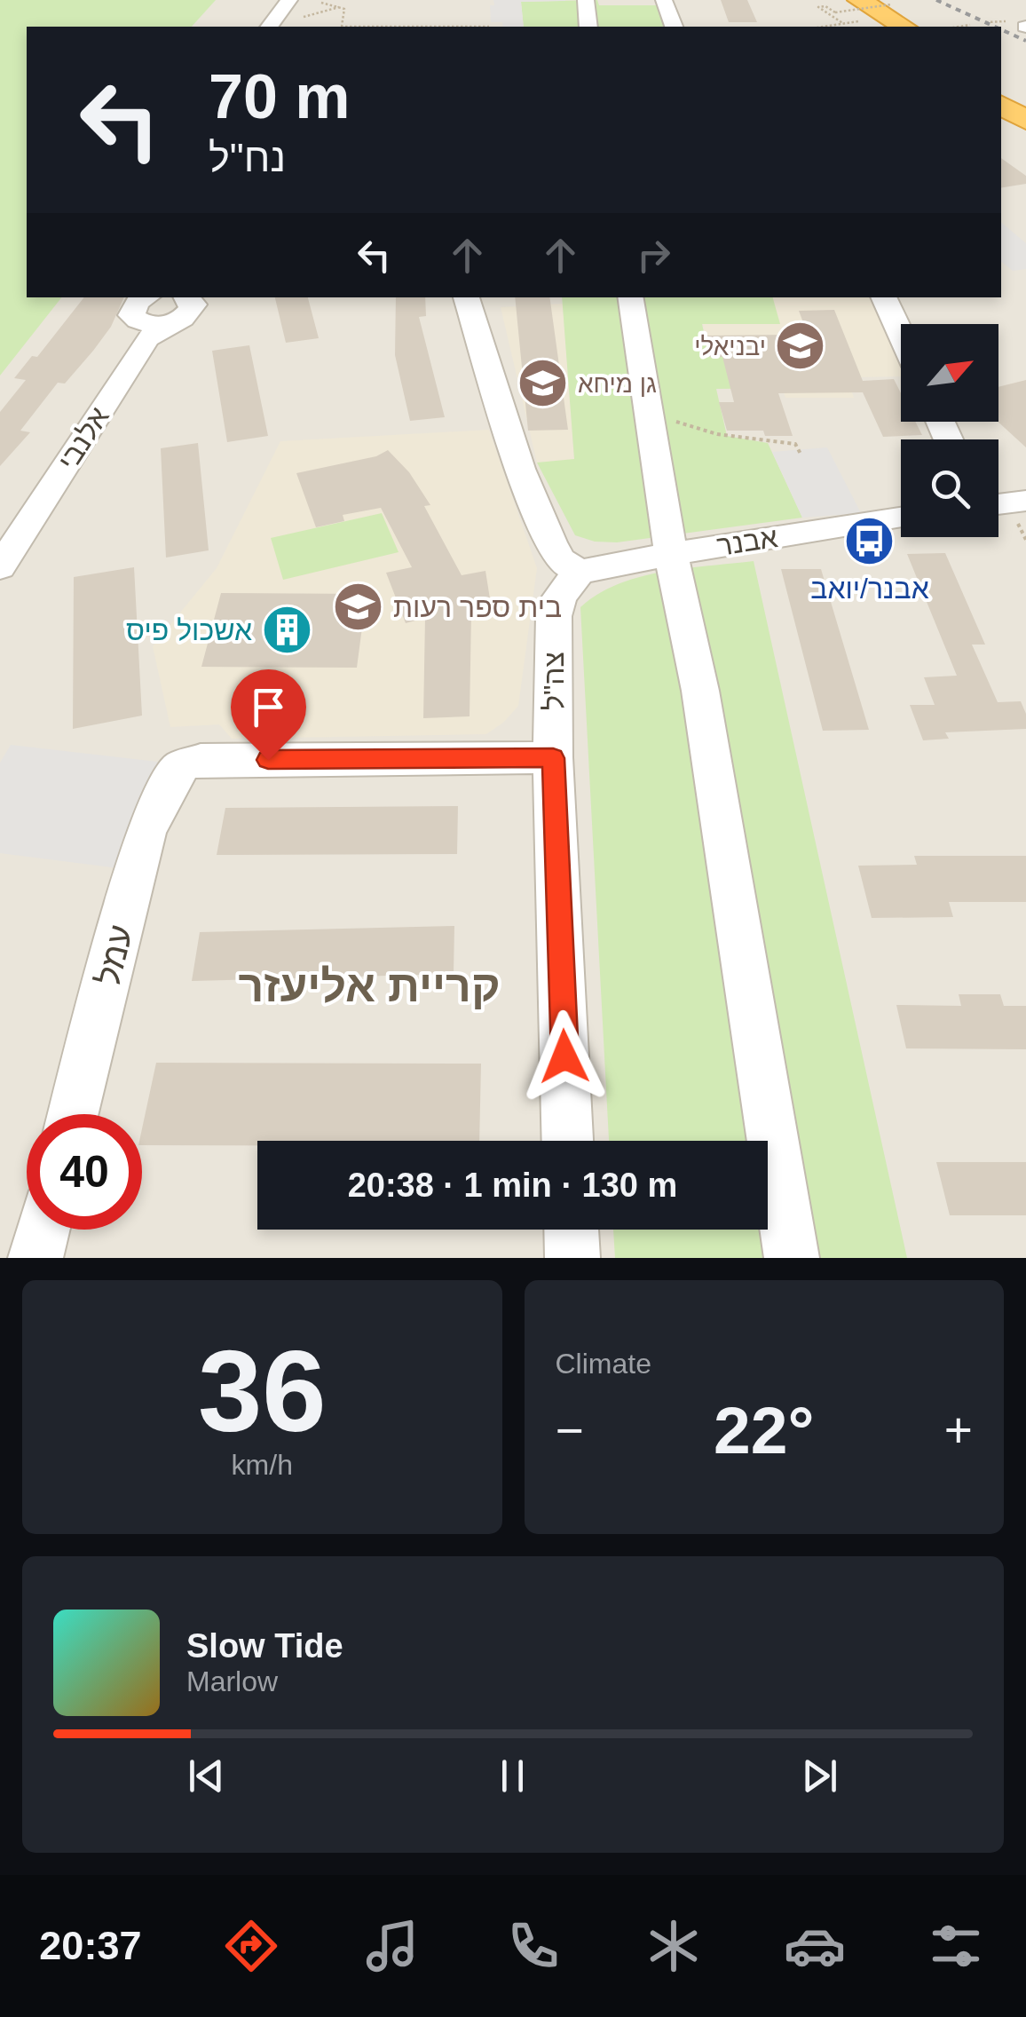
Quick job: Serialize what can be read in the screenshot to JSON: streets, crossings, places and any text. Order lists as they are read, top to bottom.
{
  "streets": {
    "street": [
      "אלנבי",
      "אבנר",
      "צה\"ל",
      "עמל"
    ]
  },
  "crossings": [
    ["אבנר", "צה\"ל"],
    ["צה\"ל", "עמל"]
  ],
  "districts": ["קריית אליעזר"],
  "places": {
    "school or university": ["יבניאלי", "גן מיחא", "בית ספר רעות"],
    "bus stop": ["אבנר/יואב"],
    "building": ["אשכול פיס"]
  },
  "north": "top right",
  "page": {
    "turn": ["70 m", "נח\"ל"],
    "limit": "40",
    "trip": "20:38 · 1 min · 130 m",
    "tile": [
      ["36", "km/h"],
      "Climate"
    ],
    "heat": ["−", "22°", "+"],
    "song": ["Slow Tide", "Marlow"],
    "tabs": "20:37"
  }
}
